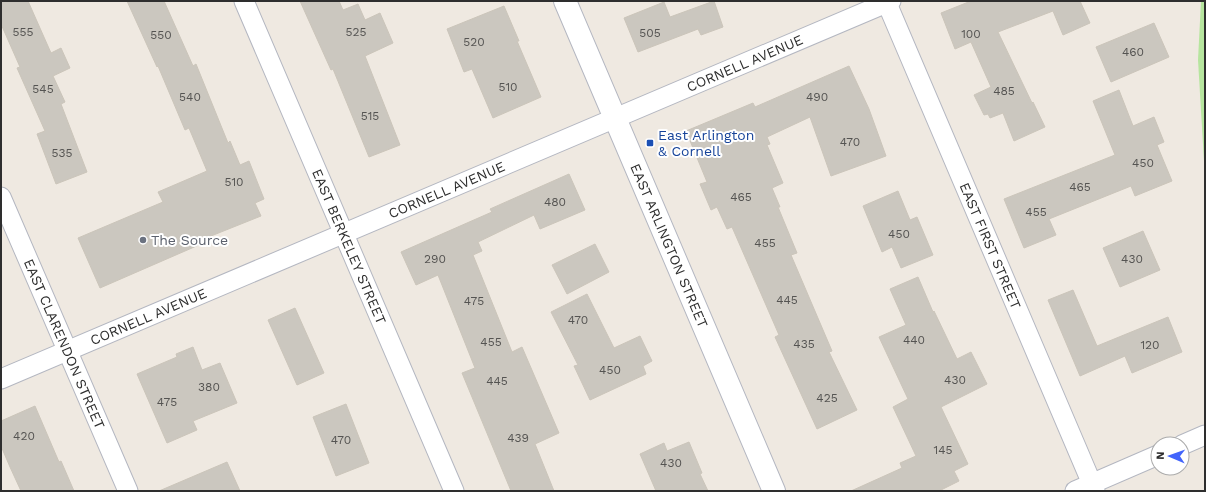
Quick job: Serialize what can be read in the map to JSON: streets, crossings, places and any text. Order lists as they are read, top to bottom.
{
  "streets": {
    "main road": ["EAST ARLINGTON STREET"],
    "street": [
      "CORNELL AVENUE",
      "EAST BERKELEY STREET",
      "EAST FIRST STREET",
      "EAST CLARENDON STREET"
    ]
  },
  "crossings": [
    ["CORNELL AVENUE", "EAST BERKELEY STREET"],
    ["CORNELL AVENUE", "EAST ARLINGTON STREET"],
    ["CORNELL AVENUE", "EAST FIRST STREET"],
    ["CORNELL AVENUE", "EAST CLARENDON STREET"]
  ],
  "places": {
    "transit": ["East Arlington & Cornell"],
    "other": ["The Source"]
  },
  "house_numbers": [
    "555",
    "525",
    "505",
    "100",
    "550",
    "520",
    "460",
    "510",
    "545",
    "485",
    "540",
    "490",
    "515",
    "470",
    "535",
    "450",
    "510",
    "465",
    "465",
    "480",
    "455",
    "450",
    "455",
    "290",
    "430",
    "445",
    "475",
    "470",
    "440",
    "455",
    "435",
    "120",
    "450",
    "430",
    "445",
    "380",
    "425",
    "475",
    "420",
    "439",
    "470",
    "145",
    "430"
  ],
  "north": "left"
}
